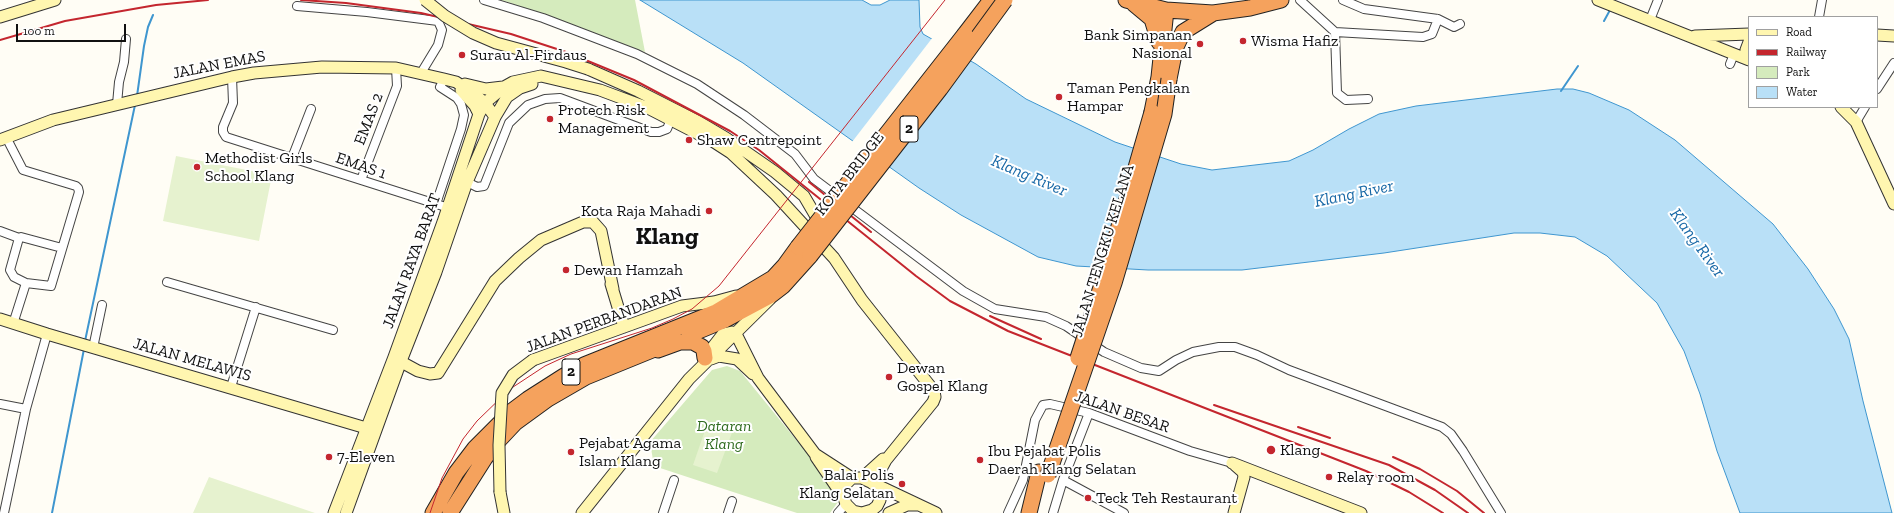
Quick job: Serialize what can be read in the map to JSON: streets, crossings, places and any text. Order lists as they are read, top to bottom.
{
  "streets": {
    "highway": ["2", "KOTA BRIDGE", "JALAN TENGKU KELANA"],
    "street": [
      "JALAN EMAS",
      "EMAS 2",
      "EMAS 1",
      "JALAN RAYA BARAT",
      "JALAN PERBANDARAN",
      "JALAN MELAWIS",
      "JALAN BESAR"
    ]
  },
  "crossings": [
    ["JALAN EMAS", "EMAS 2"],
    ["JALAN EMAS", "EMAS 1"],
    ["JALAN EMAS", "JALAN RAYA BARAT"],
    ["EMAS 2", "EMAS 1"],
    ["2", "KOTA BRIDGE"],
    ["2", "JALAN PERBANDARAN"],
    ["EMAS 1", "JALAN RAYA BARAT"],
    ["JALAN RAYA BARAT", "JALAN MELAWIS"]
  ],
  "districts": ["Klang"],
  "water": ["Klang River"],
  "parks": ["Dataran Klang"],
  "places": [
    "Wisma Hafiz",
    "Bank Simpanan Nasional",
    "Surau Al-Firdaus",
    "Taman Pengkalan Hampar",
    "Protech Risk Management",
    "Shaw Centrepoint",
    "Methodist Girls School Klang",
    "Kota Raja Mahadi",
    "Dewan Hamzah",
    "Dewan Gospel Klang",
    "Klang",
    "Pejabat Agama Islam Klang",
    "7-Eleven",
    "Ibu Pejabat Polis Daerah Klang Selatan",
    "Relay room",
    "Balai Polis Klang Selatan",
    "Teck Teh Restaurant"
  ],
  "legend": [
    "Road",
    "Railway",
    "Park",
    "Water"
  ],
  "scale_bar": "100 m"
}
